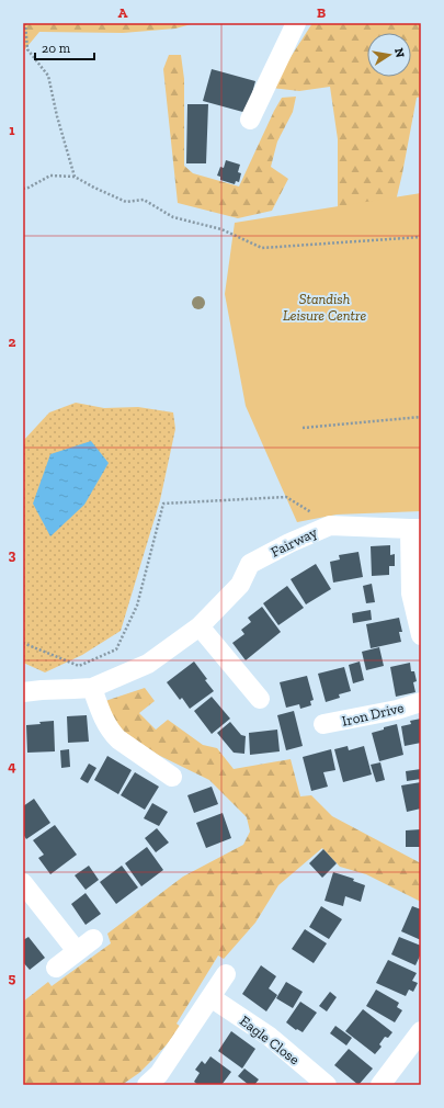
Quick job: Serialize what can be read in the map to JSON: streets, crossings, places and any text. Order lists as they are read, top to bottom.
{
  "streets": {
    "street": ["Fairway", "Iron Drive", "Eagle Close"]
  },
  "parks": ["Standish Leisure Centre"],
  "scale_bar": "20 m",
  "north": "right",
  "grid": {
    "columns": ["A", "B"],
    "rows": [
      "1",
      "2",
      "3",
      "4",
      "5"
    ]
  }
}
